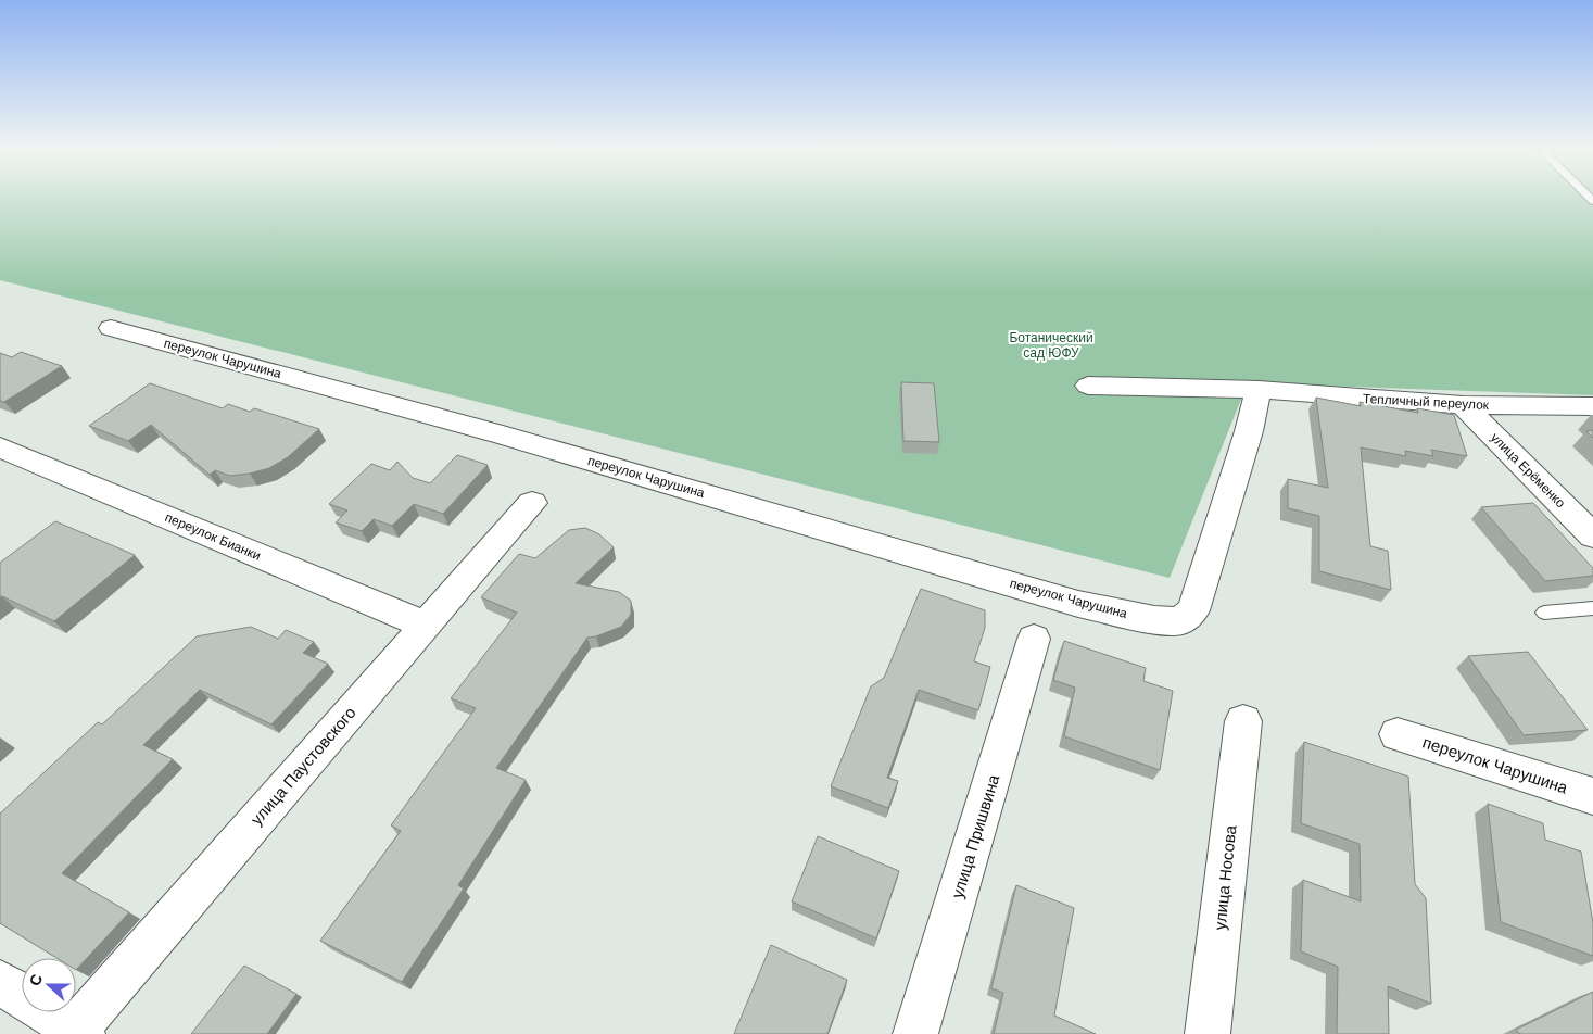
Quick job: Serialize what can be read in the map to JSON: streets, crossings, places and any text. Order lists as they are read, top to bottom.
{
  "streets": {
    "street": [
      "переулок Чарушина",
      "Тепличный переулок",
      "улица Ерёменко",
      "переулок Бианки",
      "улица Паустовского",
      "улица Пришвина",
      "улица Носова"
    ]
  },
  "crossings": [
    ["переулок Чарушина", "Тепличный переулок"],
    ["Тепличный переулок", "улица Ерёменко"],
    ["переулок Бианки", "улица Паустовского"]
  ],
  "parks": ["Ботанический сад ЮФУ"],
  "north": "left"
}
